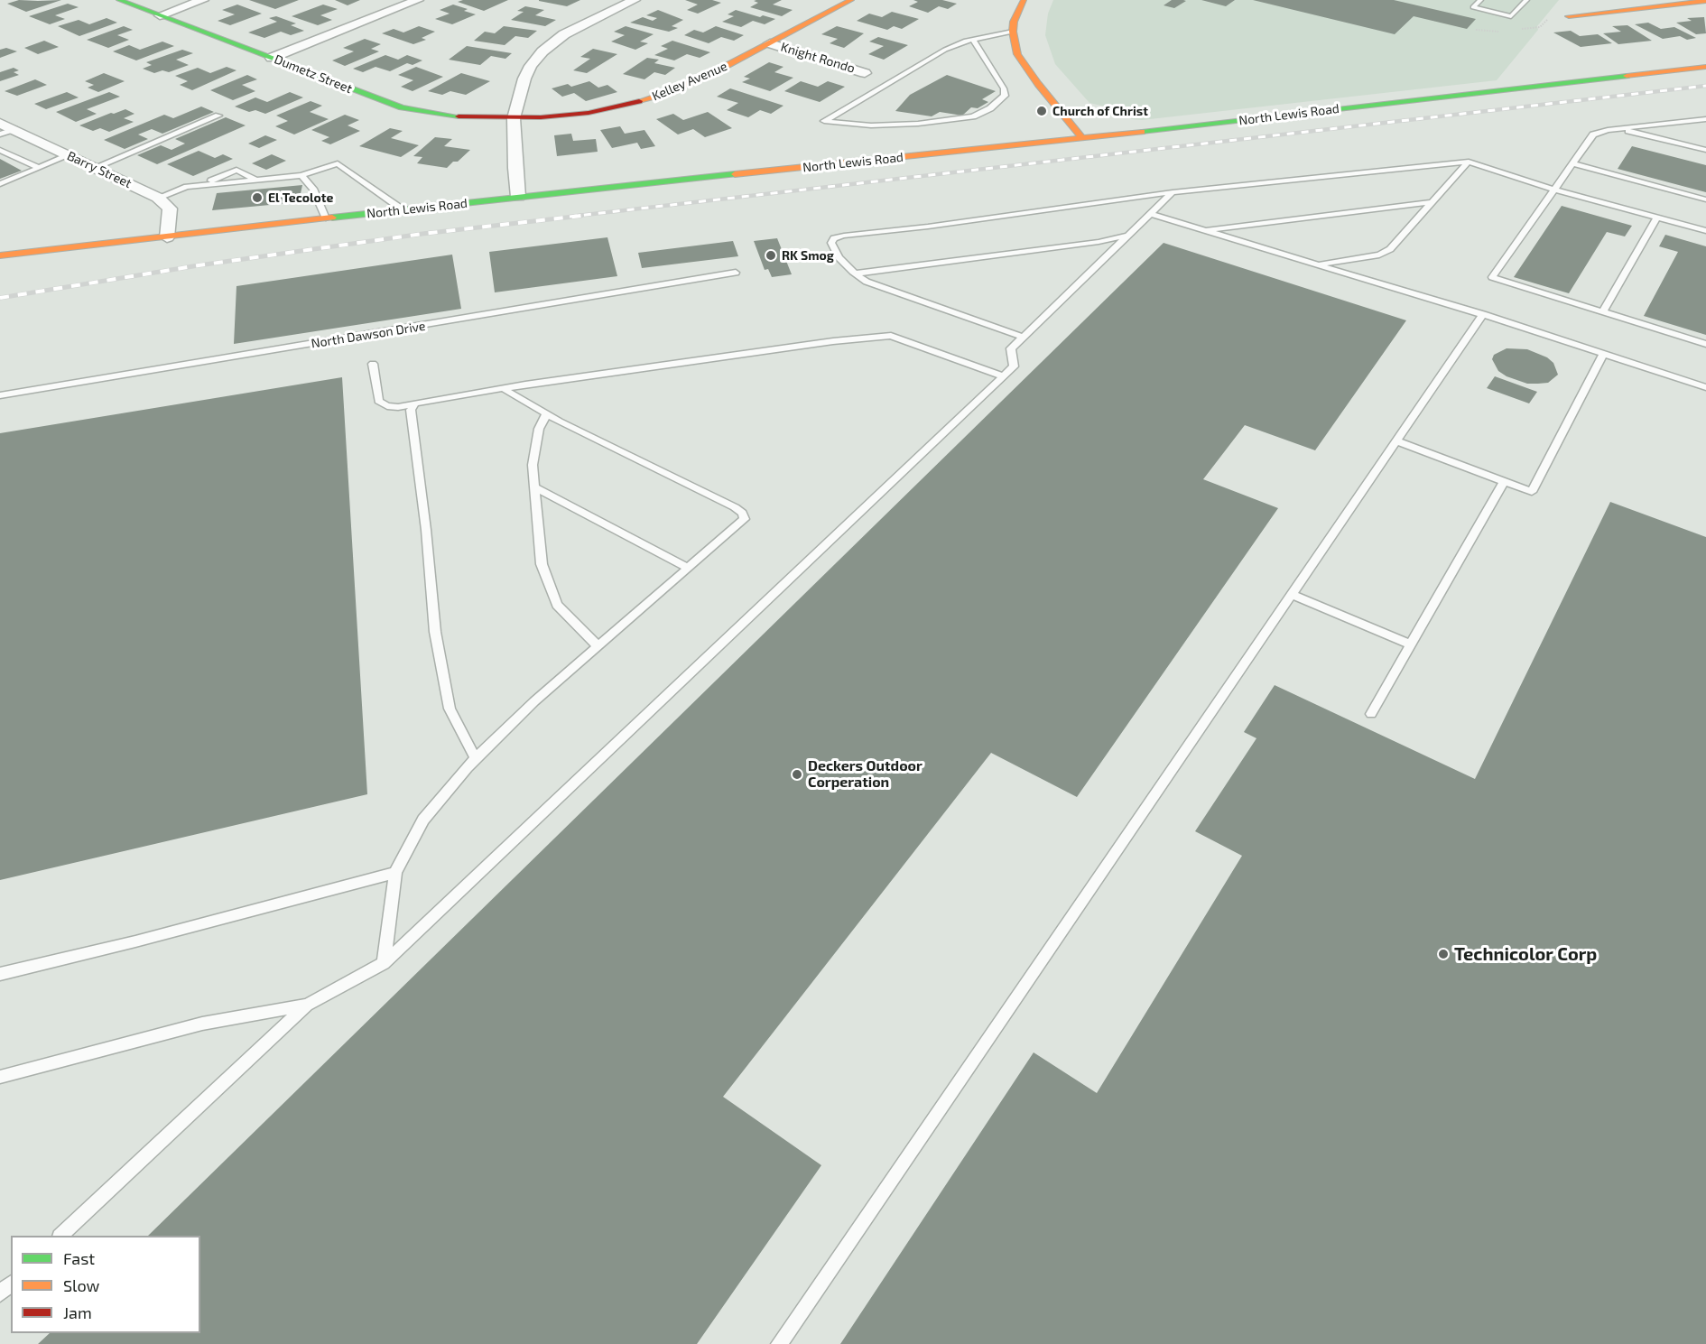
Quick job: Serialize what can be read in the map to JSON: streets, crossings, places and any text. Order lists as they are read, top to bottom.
{
  "streets": {
    "main road": ["Dumetz Street", "Kelley Avenue", "North Lewis Road"],
    "street": ["Knight Rondo", "Barry Street"],
    "lane": ["North Dawson Drive"]
  },
  "crossings": [
    ["Knight Rondo", "Kelley Avenue"],
    ["Dumetz Street", "Kelley Avenue"]
  ],
  "places": [
    "Church of Christ",
    "El Tecolote",
    "RK Smog",
    "Deckers Outdoor Corperation",
    "Technicolor Corp"
  ],
  "legend": ["Fast", "Slow", "Jam"]
}
